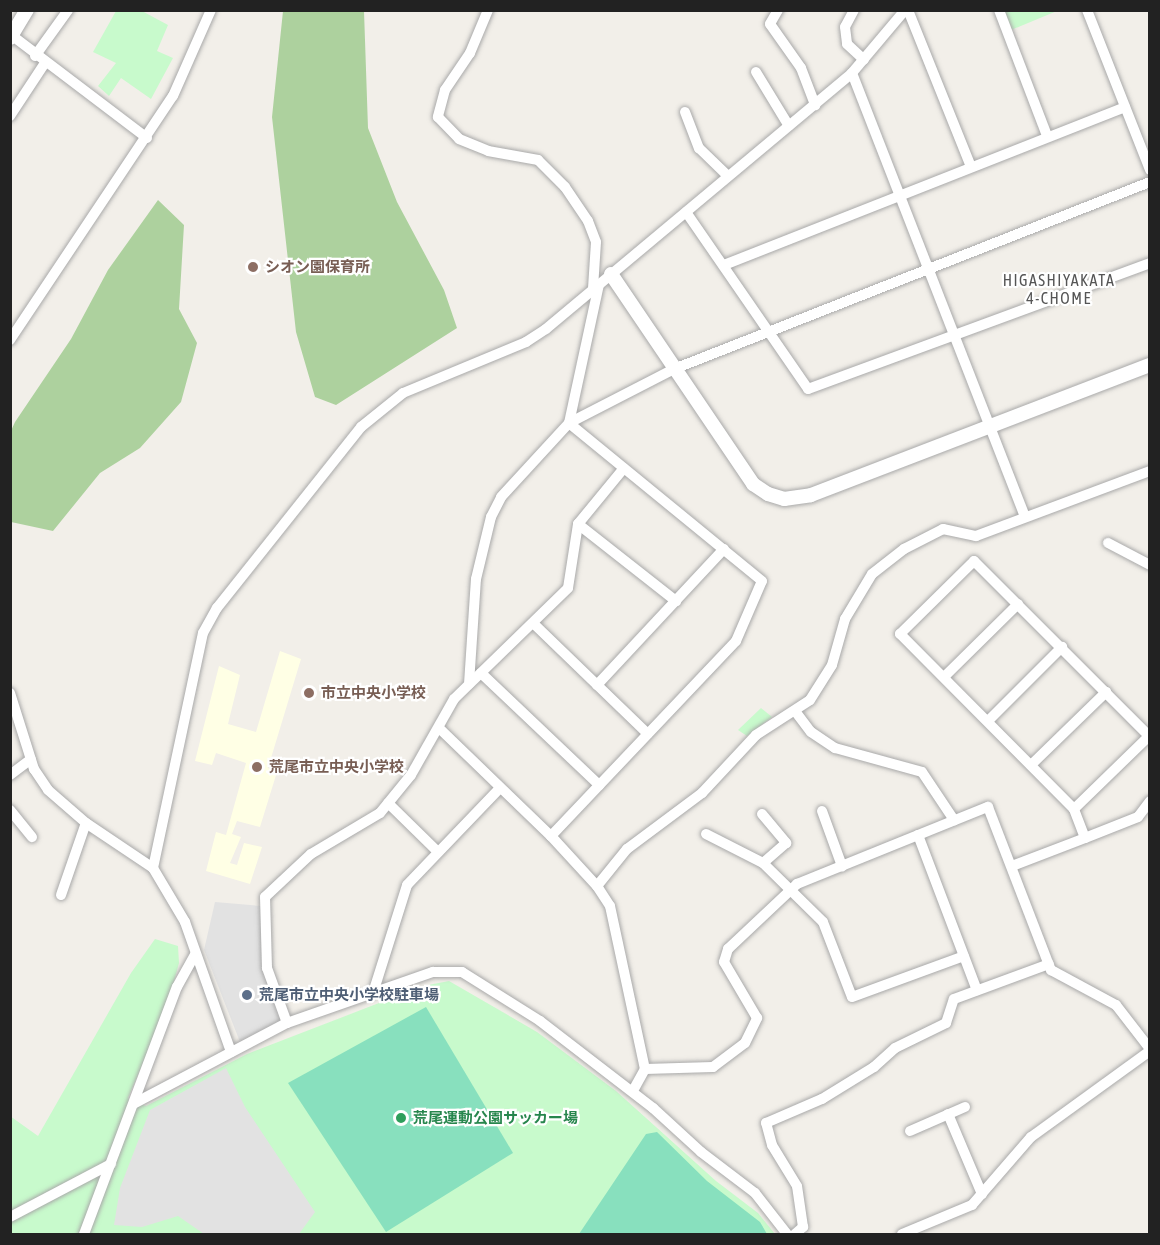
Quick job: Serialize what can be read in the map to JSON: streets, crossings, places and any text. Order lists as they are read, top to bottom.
{
  "districts": ["HIGASHIYAKATA 4-CHOME"],
  "places": [
    "シオン園保育所",
    "市立中央小学校",
    "荒尾市立中央小学校",
    "荒尾市立中央小学校駐車場",
    "荒尾運動公園サッカー場"
  ]
}
